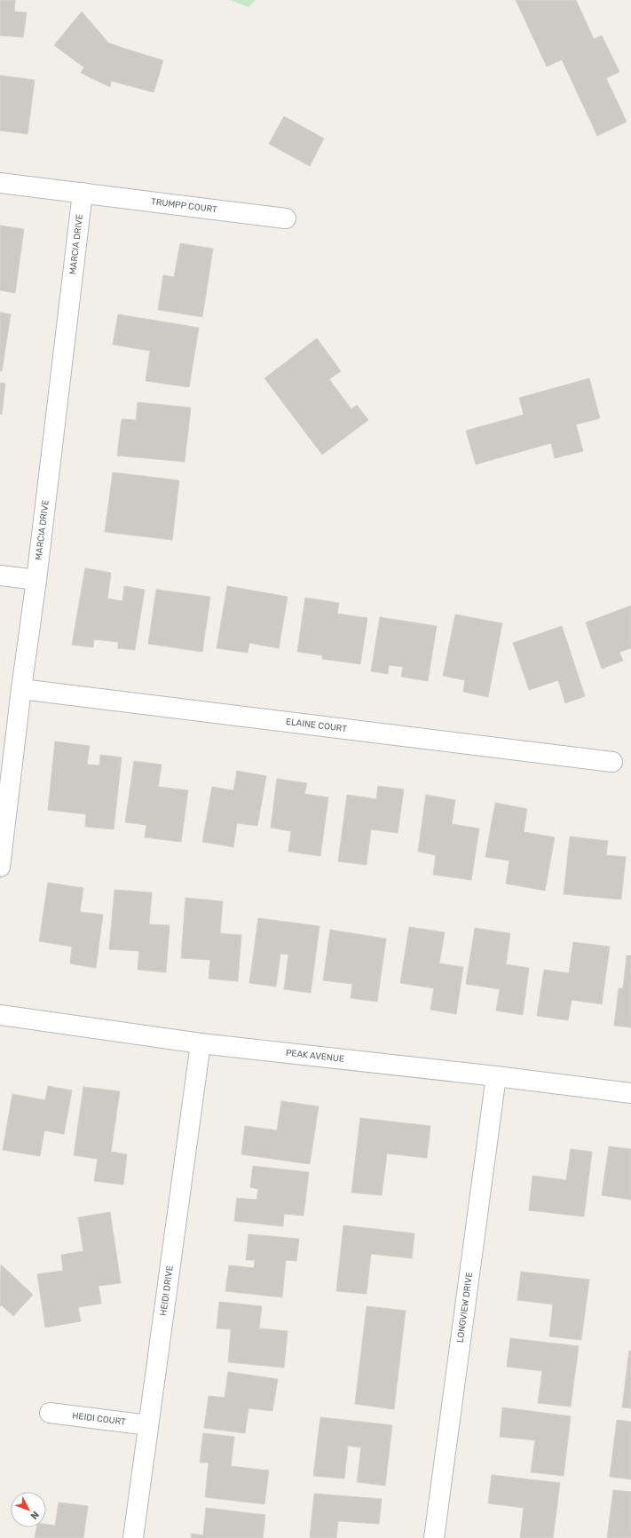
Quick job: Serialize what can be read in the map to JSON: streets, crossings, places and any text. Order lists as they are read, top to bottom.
{
  "streets": {
    "street": [
      "TRUMPP COURT",
      "MARCIA DRIVE",
      "ELAINE COURT",
      "PEAK AVENUE",
      "HEIDI DRIVE",
      "LONGVIEW DRIVE",
      "HEIDI COURT"
    ]
  },
  "crossings": [
    ["TRUMPP COURT", "MARCIA DRIVE"],
    ["MARCIA DRIVE", "ELAINE COURT"],
    ["PEAK AVENUE", "HEIDI DRIVE"],
    ["PEAK AVENUE", "LONGVIEW DRIVE"],
    ["HEIDI DRIVE", "HEIDI COURT"]
  ],
  "north": "bottom right"
}
